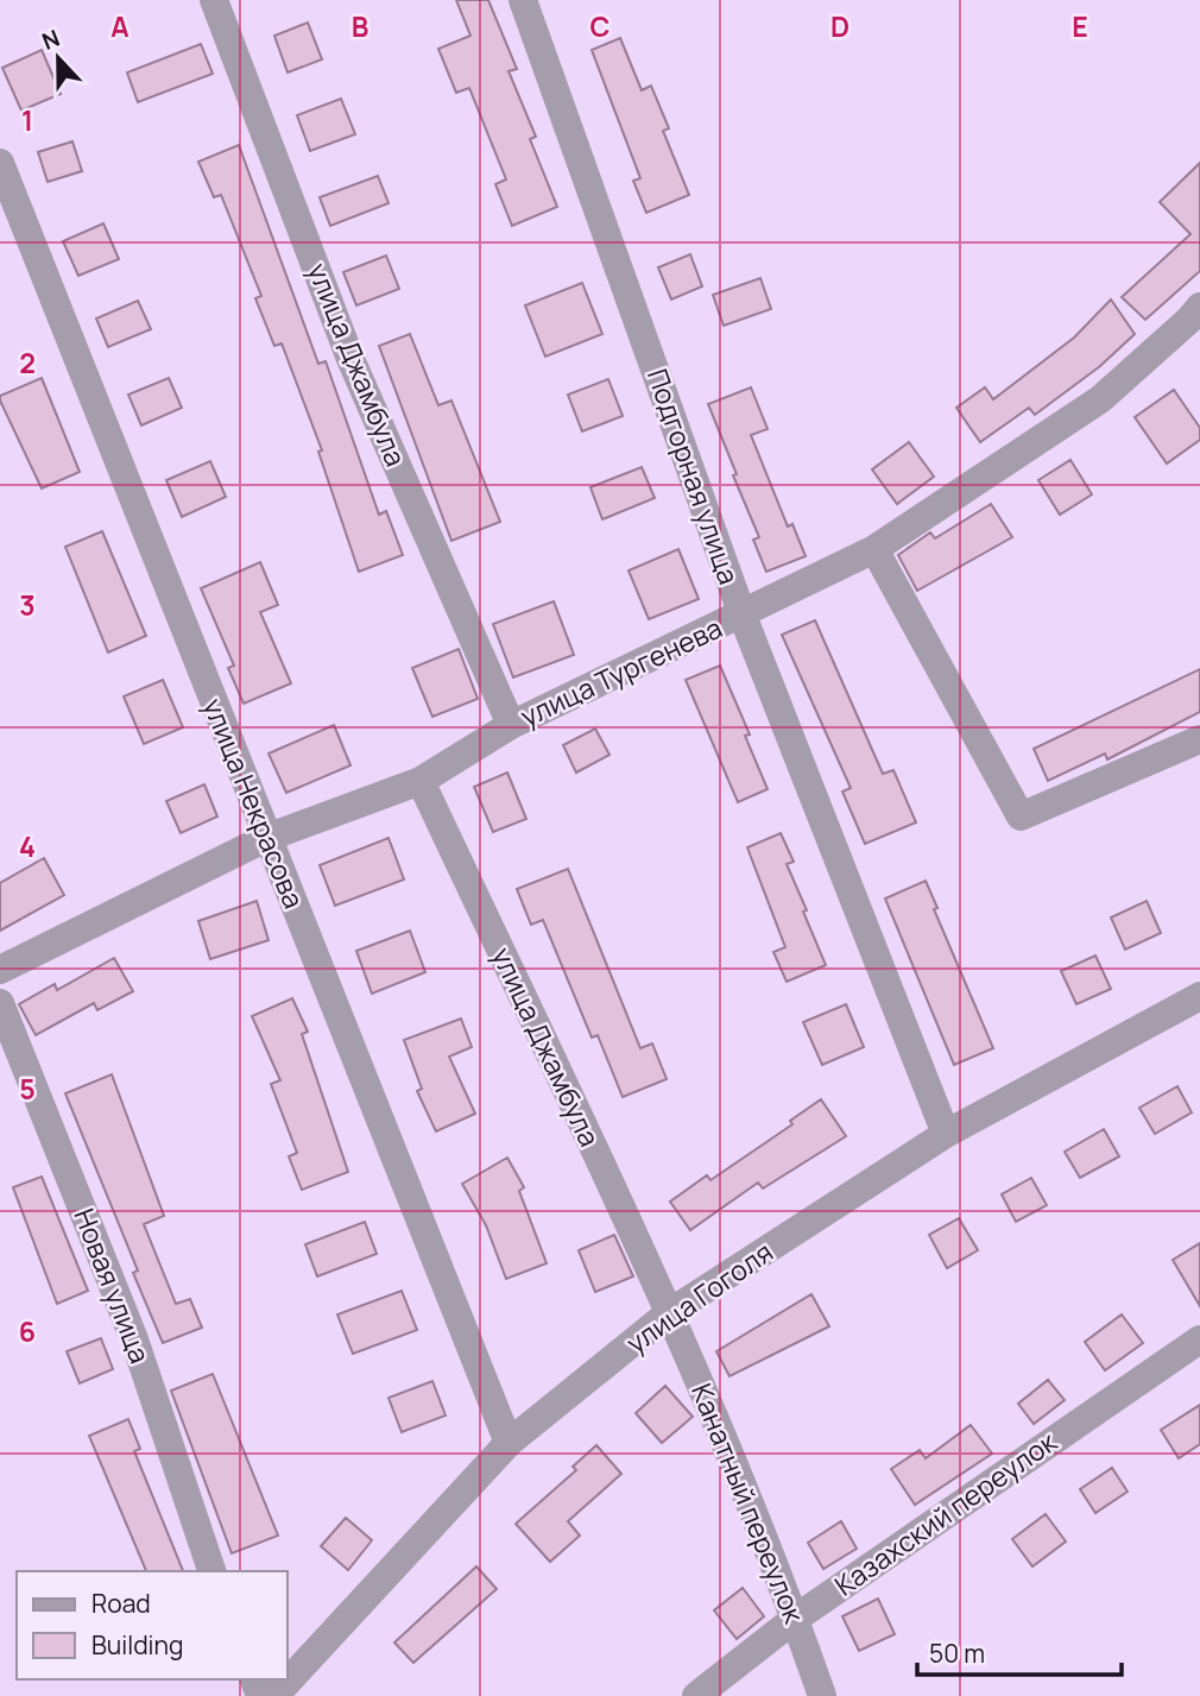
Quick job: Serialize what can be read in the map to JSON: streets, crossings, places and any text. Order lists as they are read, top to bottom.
{
  "streets": {
    "street": [
      "улица Джамбула",
      "Подгорная улица",
      "улица Тургенева",
      "улица Некрасова",
      "Новая улица",
      "улица Гоголя",
      "Канатный переулок",
      "Казахский переулок"
    ]
  },
  "crossings": [
    ["улица Джамбула", "улица Тургенева"],
    ["улица Джамбула", "улица Гоголя"],
    ["улица Джамбула", "Канатный переулок"],
    ["Подгорная улица", "улица Тургенева"],
    ["Подгорная улица", "улица Гоголя"],
    ["улица Тургенева", "улица Некрасова"],
    ["улица Некрасова", "улица Гоголя"],
    ["улица Гоголя", "Канатный переулок"],
    ["Канатный переулок", "Казахский переулок"]
  ],
  "legend": ["Road", "Building"],
  "scale_bar": "50 m",
  "north": "top",
  "grid": {
    "columns": [
      "A",
      "B",
      "C",
      "D",
      "E"
    ],
    "rows": [
      "1",
      "2",
      "3",
      "4",
      "5",
      "6"
    ]
  }
}
